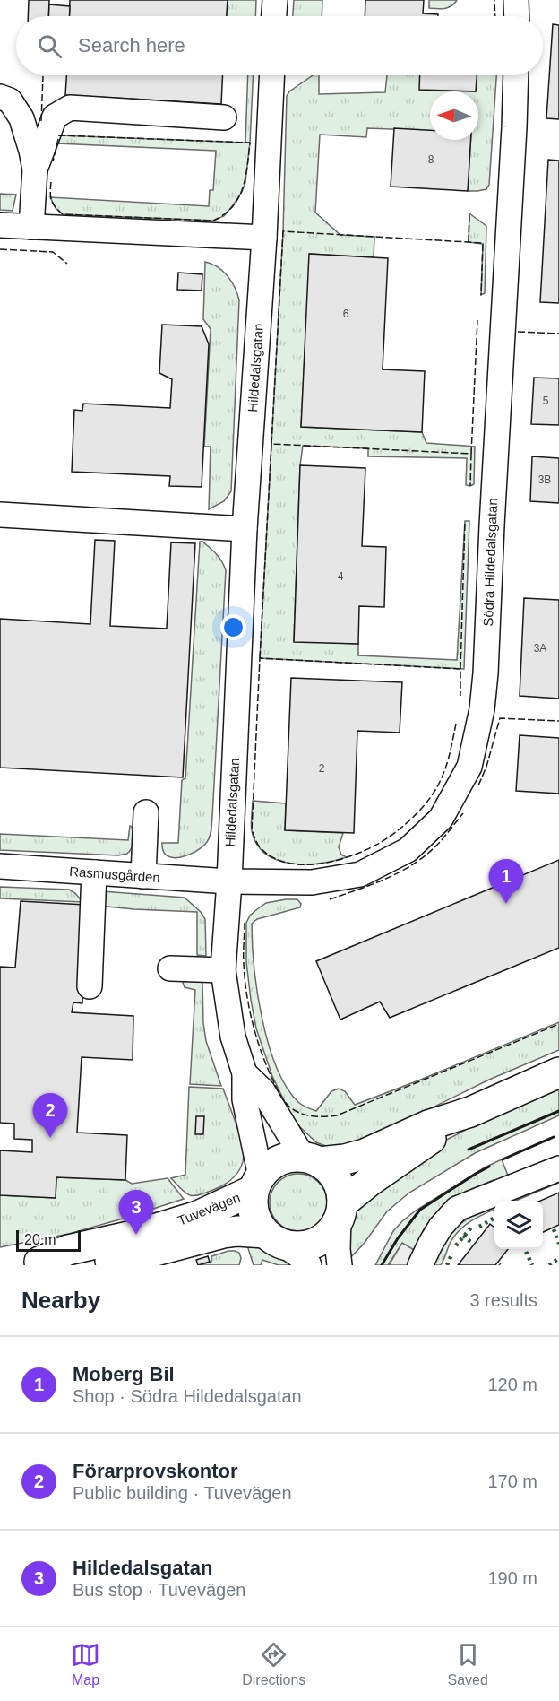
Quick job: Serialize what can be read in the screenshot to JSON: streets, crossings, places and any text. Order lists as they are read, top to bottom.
{
  "streets": {
    "main road": ["Tuvevägen"],
    "street": ["Hildedalsgatan", "Södra Hildedalsgatan", "Rasmusgården"]
  },
  "crossings": [
    ["Hildedalsgatan", "Södra Hildedalsgatan"],
    ["Hildedalsgatan", "Rasmusgården"],
    ["Hildedalsgatan", "Tuvevägen"],
    ["Södra Hildedalsgatan", "Rasmusgården"]
  ],
  "house_numbers": [
    "8",
    "6",
    "5",
    "3B",
    "4",
    "3A",
    "2"
  ],
  "scale_bar": "20 m",
  "north": "left",
  "page": {
    "search": "Search here",
    "pins": ["1", "2", "3"],
    "scale": "20 m",
    "heading": ["Nearby", "3 results"],
    "list": [
      {
        "mark": "1",
        "name": "Moberg Bil",
        "note": "Shop · Södra Hildedalsgatan",
        "value": "120 m"
      },
      {
        "mark": "2",
        "name": "Förarprovskontor",
        "note": "Public building · Tuvevägen",
        "value": "170 m"
      },
      {
        "mark": "3",
        "name": "Hildedalsgatan",
        "note": "Bus stop · Tuvevägen",
        "value": "190 m"
      }
    ],
    "nav": ["Map", "Directions", "Saved"]
  }
}
